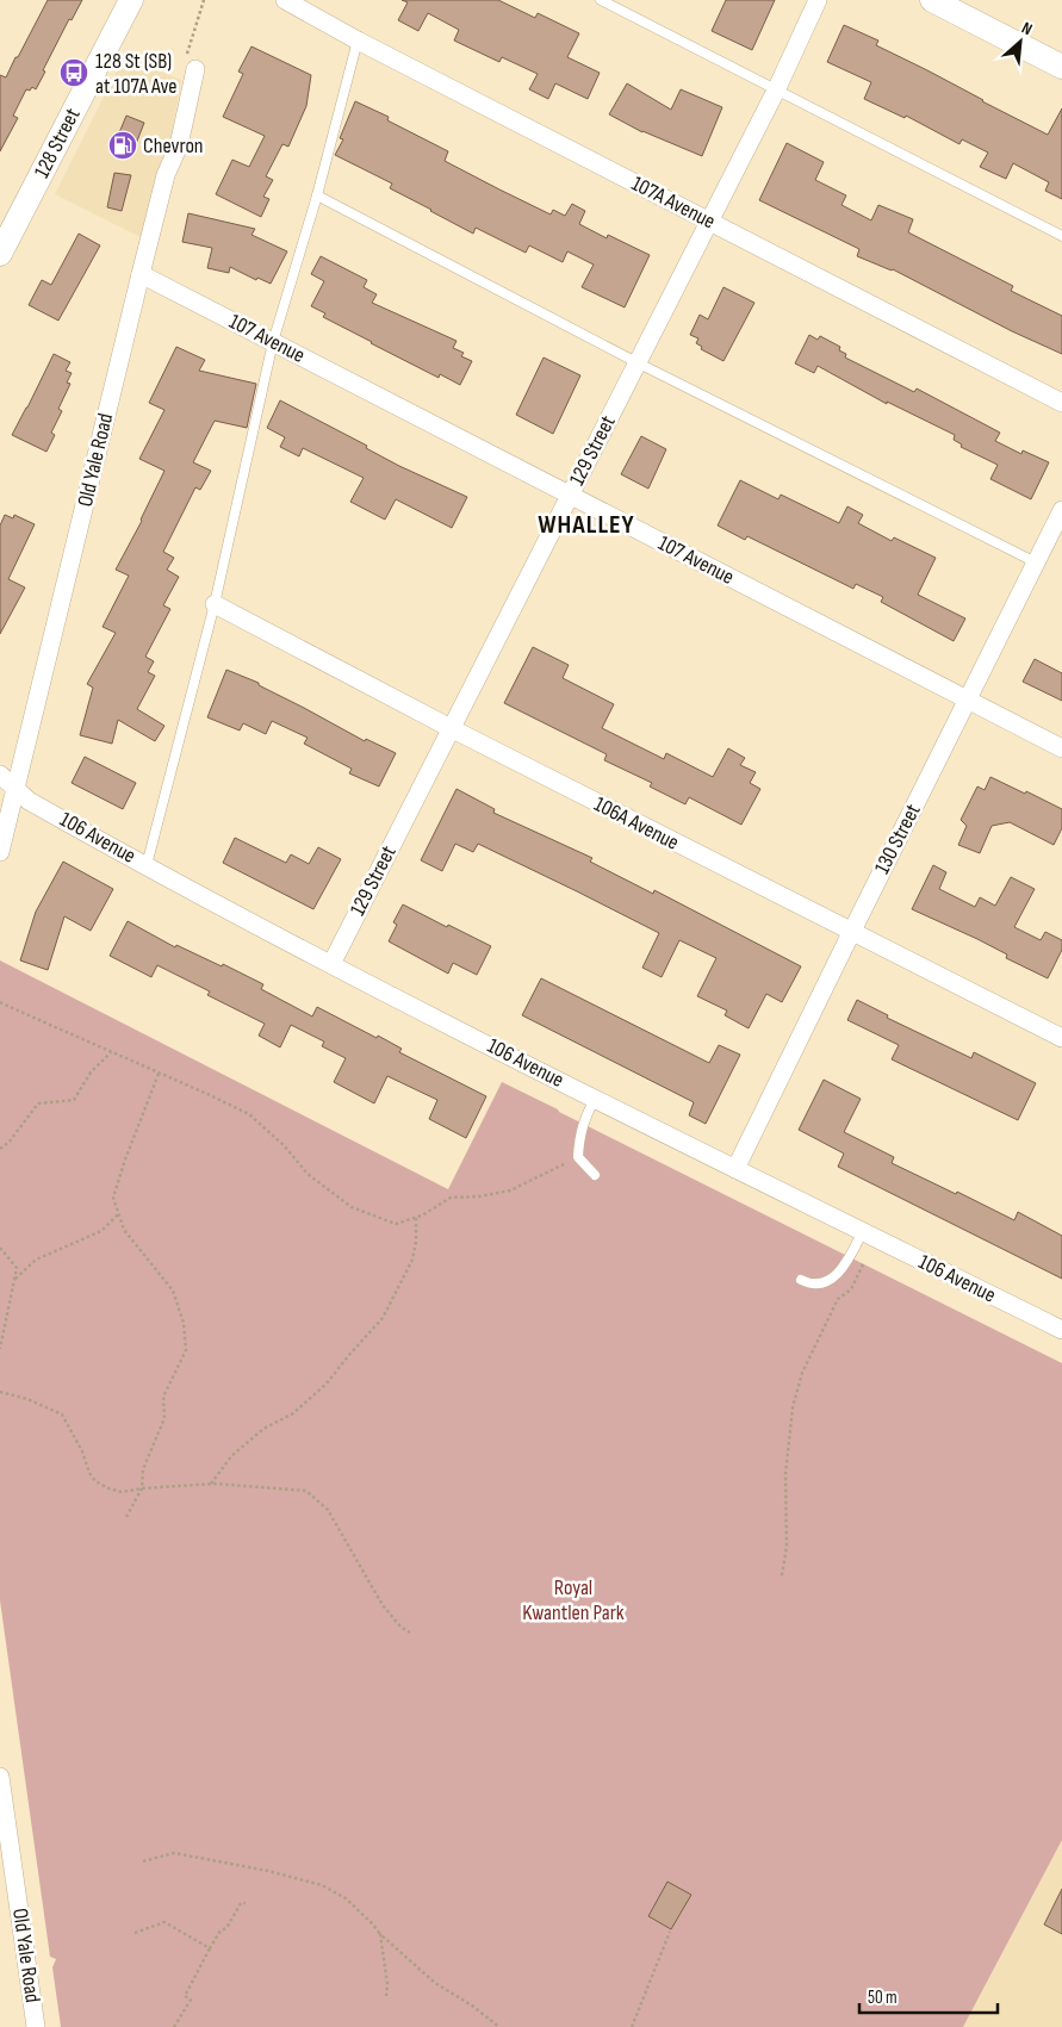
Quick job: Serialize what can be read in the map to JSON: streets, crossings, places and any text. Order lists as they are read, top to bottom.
{
  "streets": {
    "main road": ["128 Street"],
    "street": [
      "107A Avenue",
      "107 Avenue",
      "129 Street",
      "Old Yale Road",
      "106A Avenue",
      "106 Avenue",
      "130 Street"
    ]
  },
  "crossings": [
    ["107A Avenue", "129 Street"],
    ["107 Avenue", "129 Street"],
    ["107 Avenue", "Old Yale Road"],
    ["107 Avenue", "130 Street"],
    ["129 Street", "106A Avenue"],
    ["129 Street", "106 Avenue"],
    ["Old Yale Road", "106 Avenue"],
    ["106A Avenue", "130 Street"],
    ["106 Avenue", "130 Street"]
  ],
  "districts": ["WHALLEY"],
  "parks": ["Royal Kwantlen Park"],
  "places": {
    "bus stop": ["128 St (SB) at 107A Ave"],
    "fuel station": ["Chevron"]
  },
  "scale_bar": "50 m",
  "north": "top right"
}
